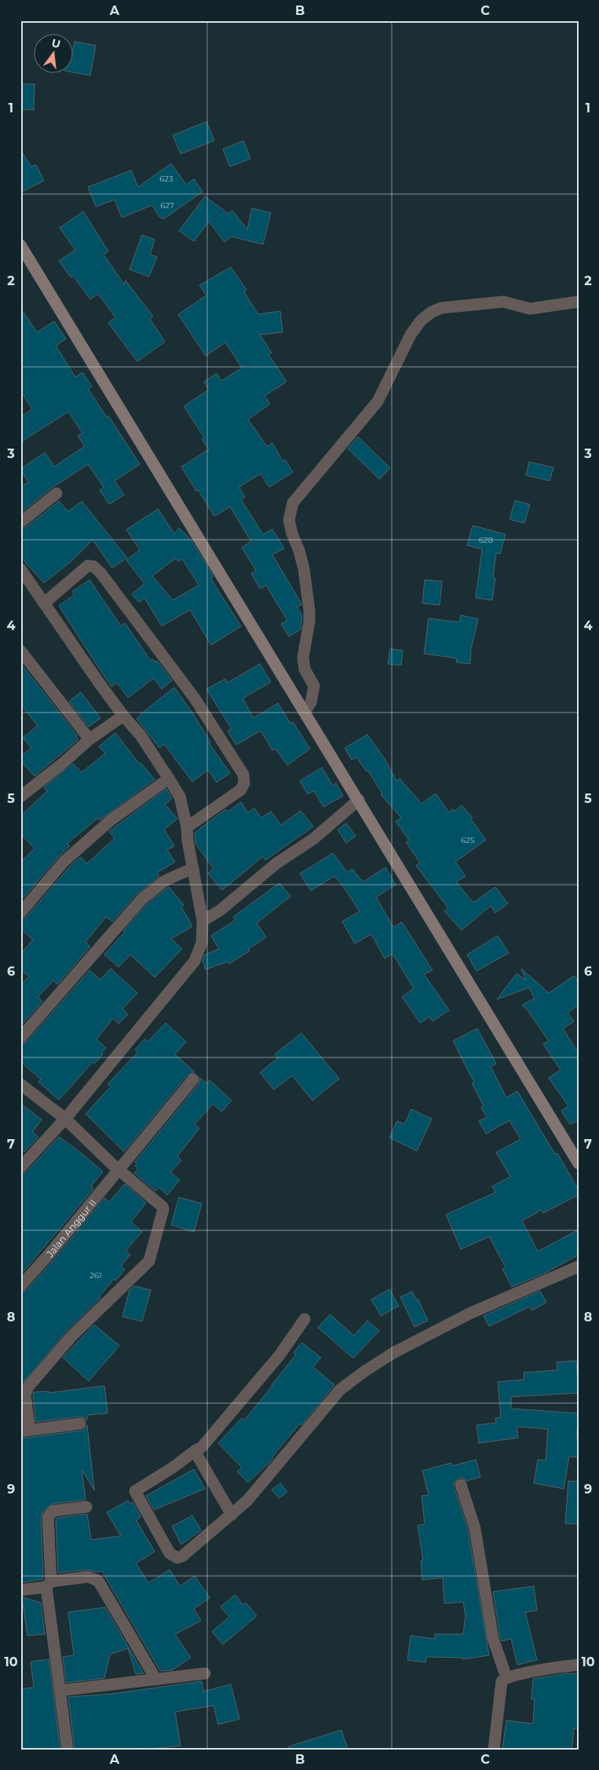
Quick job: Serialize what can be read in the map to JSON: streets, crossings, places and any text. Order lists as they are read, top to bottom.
{
  "streets": {
    "street": ["Jalan Anggur II"]
  },
  "house_numbers": [
    "623",
    "627",
    "628",
    "625",
    "261"
  ],
  "north": "top",
  "grid": {
    "columns": ["A", "B", "C"],
    "rows": [
      "1",
      "2",
      "3",
      "4",
      "5",
      "6",
      "7",
      "8",
      "9",
      "10"
    ]
  }
}
